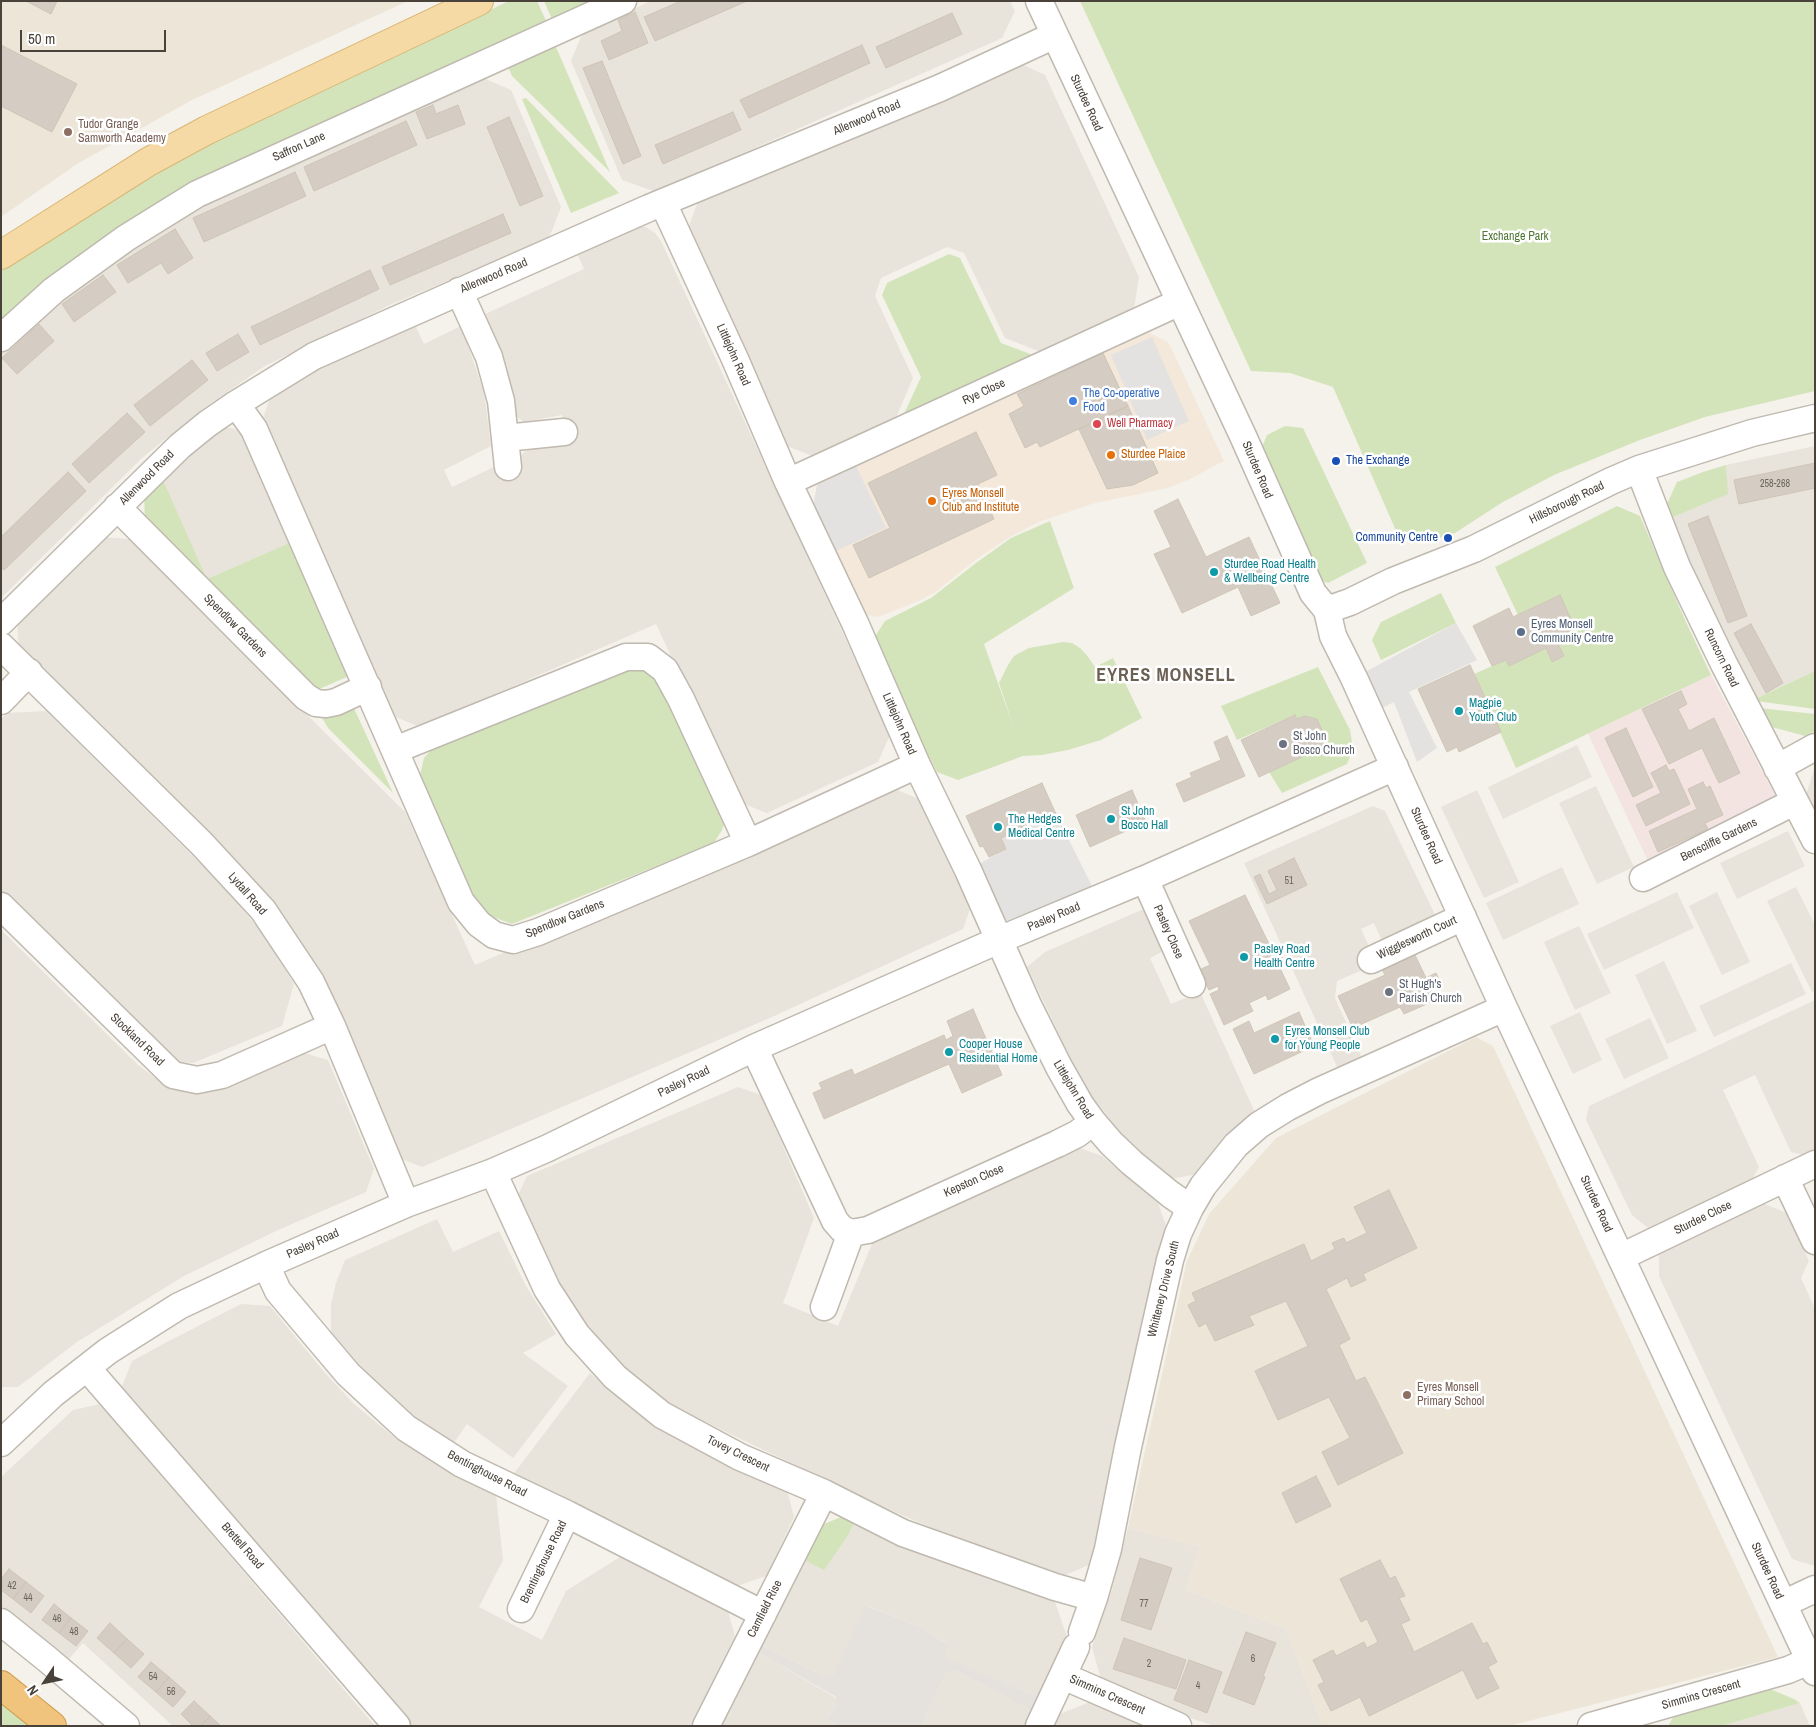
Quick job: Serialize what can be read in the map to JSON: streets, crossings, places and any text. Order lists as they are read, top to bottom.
{
  "streets": {
    "street": [
      "Sturdee Road",
      "Allenwood Road",
      "Saffron Lane",
      "Littlejohn Road",
      "Rye Close",
      "Hillsborough Road",
      "Spendlow Gardens",
      "Runcorn Road",
      "Benscliffe Gardens",
      "Lydall Road",
      "Pasley Road",
      "Pasley Close",
      "Wigglesworth Court",
      "Stockland Road",
      "Kepston Close",
      "Sturdee Close",
      "Whitteney Drive South",
      "Tovey Crescent",
      "Bentinghouse Road",
      "Brettell Road",
      "Brentinghouse Road",
      "Camfield Rise",
      "Simmins Crescent"
    ]
  },
  "crossings": [
    ["Sturdee Road", "Allenwood Road"],
    ["Sturdee Road", "Rye Close"],
    ["Sturdee Road", "Hillsborough Road"],
    ["Sturdee Road", "Pasley Road"],
    ["Sturdee Road", "Wigglesworth Court"],
    ["Sturdee Road", "Sturdee Close"],
    ["Sturdee Road", "Whitteney Drive South"],
    ["Sturdee Road", "Simmins Crescent"],
    ["Allenwood Road", "Littlejohn Road"],
    ["Allenwood Road", "Spendlow Gardens"],
    ["Littlejohn Road", "Rye Close"],
    ["Littlejohn Road", "Spendlow Gardens"],
    ["Littlejohn Road", "Pasley Road"],
    ["Littlejohn Road", "Kepston Close"],
    ["Littlejohn Road", "Whitteney Drive South"],
    ["Hillsborough Road", "Runcorn Road"],
    ["Runcorn Road", "Benscliffe Gardens"],
    ["Lydall Road", "Pasley Road"],
    ["Lydall Road", "Stockland Road"],
    ["Pasley Road", "Pasley Close"],
    ["Pasley Road", "Tovey Crescent"],
    ["Pasley Road", "Bentinghouse Road"],
    ["Pasley Road", "Brettell Road"],
    ["Whitteney Drive South", "Tovey Crescent"],
    ["Whitteney Drive South", "Simmins Crescent"],
    ["Tovey Crescent", "Camfield Rise"],
    ["Bentinghouse Road", "Brentinghouse Road"],
    ["Bentinghouse Road", "Camfield Rise"]
  ],
  "districts": ["EYRES MONSELL"],
  "parks": ["Exchange Park"],
  "places": [
    "Tudor Grange Samworth Academy",
    "The Co-operative Food",
    "Well Pharmacy",
    "Sturdee Plaice",
    "The Exchange",
    "Eyres Monsell Club and Institute",
    "Community Centre",
    "Sturdee Road Health & Wellbeing Centre",
    "Eyres Monsell Community Centre",
    "Magpie Youth Club",
    "St John Bosco Church",
    "St John Bosco Hall",
    "The Hedges Medical Centre",
    "Pasley Road Health Centre",
    "St Hugh's Parish Church",
    "Eyres Monsell Club for Young People",
    "Cooper House Residential Home",
    "Eyres Monsell Primary School"
  ],
  "house_numbers": [
    "258-268",
    "51",
    "42",
    "44",
    "77",
    "46",
    "48",
    "6",
    "2",
    "54",
    "4",
    "56"
  ],
  "scale_bar": "50 m",
  "north": "bottom left"
}
